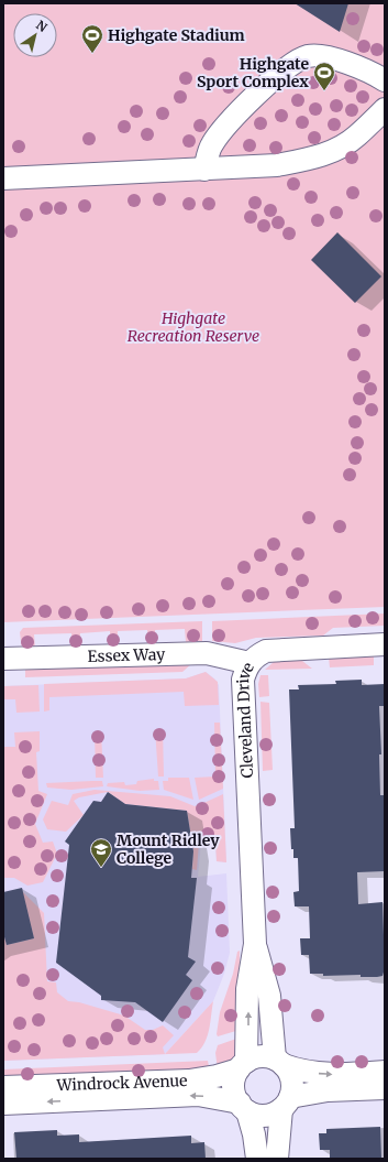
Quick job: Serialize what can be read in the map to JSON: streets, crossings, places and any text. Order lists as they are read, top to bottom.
{
  "streets": {
    "street": ["Essex Way", "Cleveland Drive", "Windrock Avenue"]
  },
  "crossings": [
    ["Essex Way", "Cleveland Drive"],
    ["Cleveland Drive", "Windrock Avenue"]
  ],
  "parks": ["Highgate Recreation Reserve"],
  "places": {
    "sports": ["Highgate Stadium", "Highgate Sport Complex"],
    "school or university": ["Mount Ridley College"]
  },
  "north": "top right"
}
